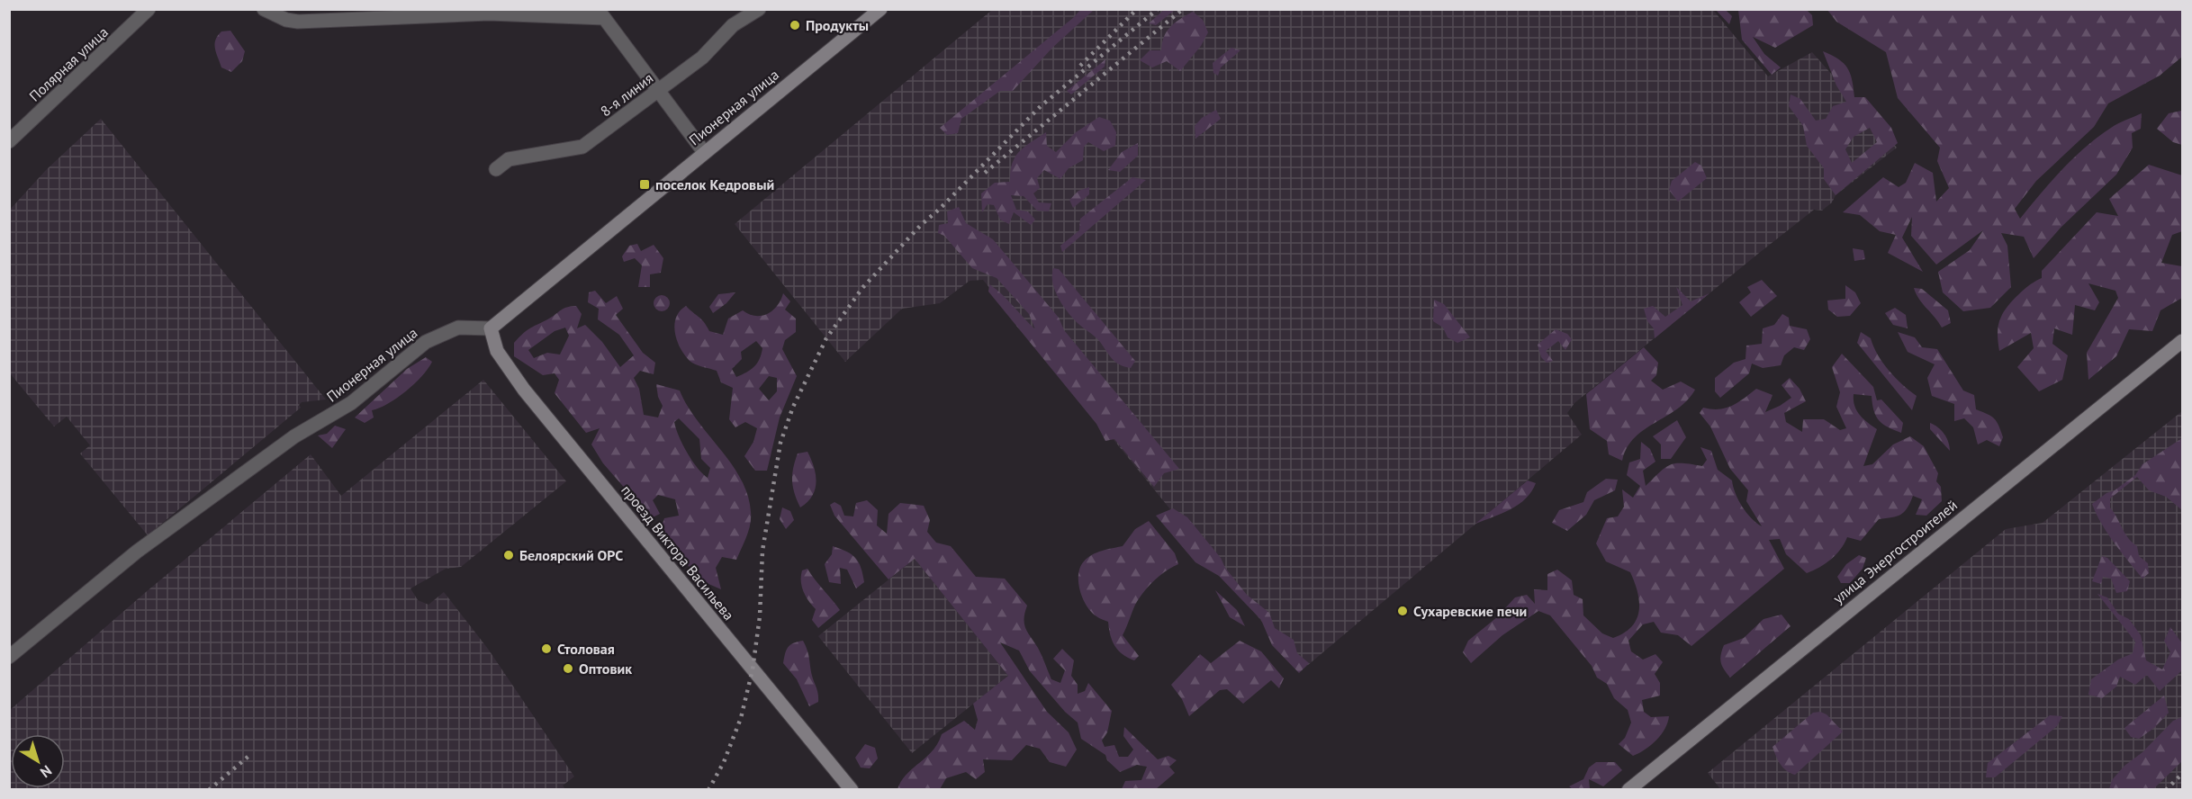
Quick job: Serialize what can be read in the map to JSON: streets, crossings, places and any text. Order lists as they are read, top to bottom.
{
  "streets": {
    "street": [
      "Полярная улица",
      "8-я линия",
      "Пионерная улица",
      "улица Энергостроителей",
      "проезд Виктора Васильева"
    ]
  },
  "crossings": [
    ["Пионерная улица", "проезд Виктора Васильева"]
  ],
  "places": {
    "other": [
      "Продукты",
      "Белоярский ОРС",
      "Сухаревские печи",
      "Столовая",
      "Оптовик"
    ],
    "transit": ["поселок Кедровый"]
  },
  "north": "bottom right"
}
